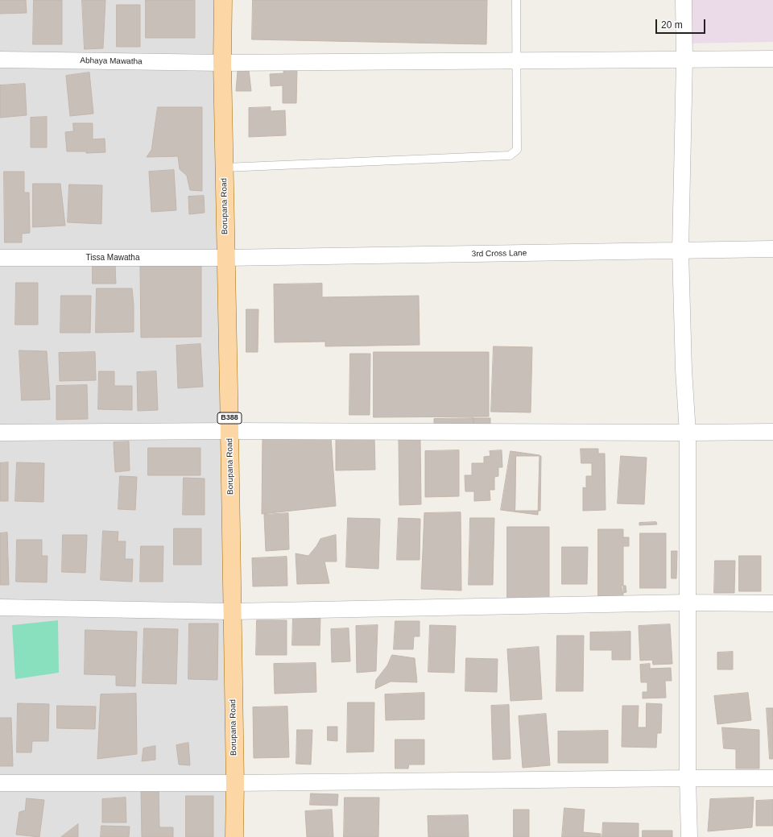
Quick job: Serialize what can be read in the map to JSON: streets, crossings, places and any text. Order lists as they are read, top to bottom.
{
  "streets": {
    "main road": ["Borupana Road", "B388"],
    "street": ["Abhaya Mawatha", "3rd Cross Lane", "Tissa Mawatha"]
  },
  "crossings": [
    ["Abhaya Mawatha", "Borupana Road"],
    ["Borupana Road", "3rd Cross Lane"],
    ["Borupana Road", "Tissa Mawatha"],
    ["3rd Cross Lane", "Tissa Mawatha"]
  ],
  "scale_bar": "20 m"
}
